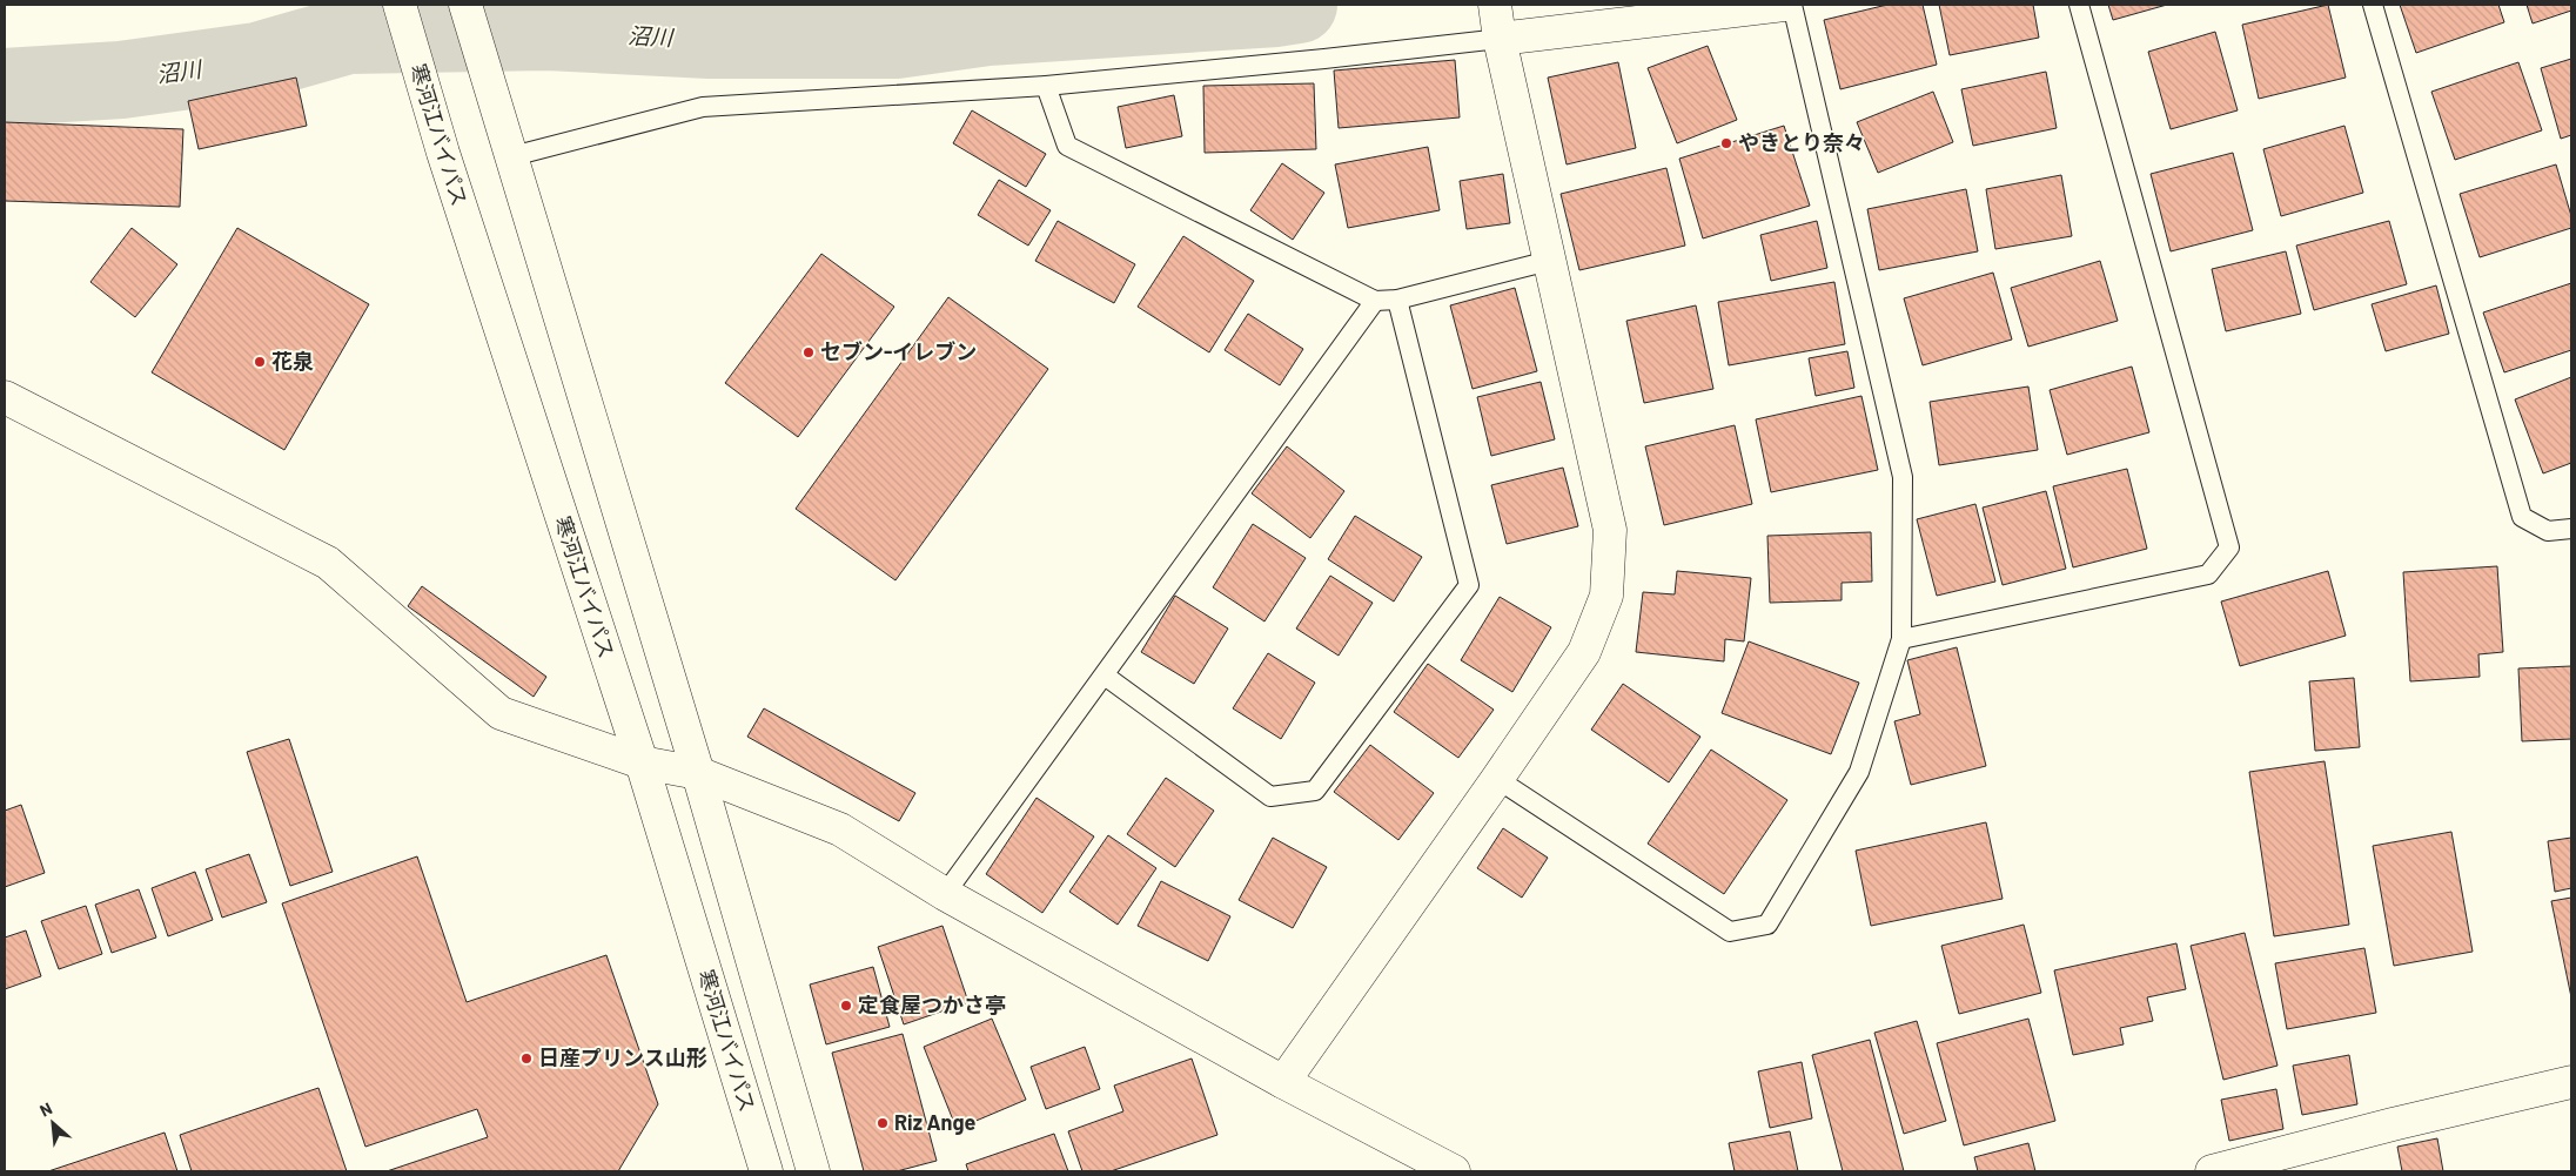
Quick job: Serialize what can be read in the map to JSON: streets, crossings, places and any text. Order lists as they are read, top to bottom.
{
  "streets": {
    "main road": ["寒河江バイパス"]
  },
  "water": ["沼川"],
  "places": [
    "やきとり奈々",
    "セブン-イレブン",
    "花泉",
    "定食屋つかさ亭",
    "日産プリンス山形",
    "Riz Ange"
  ],
  "north": "top left"
}
